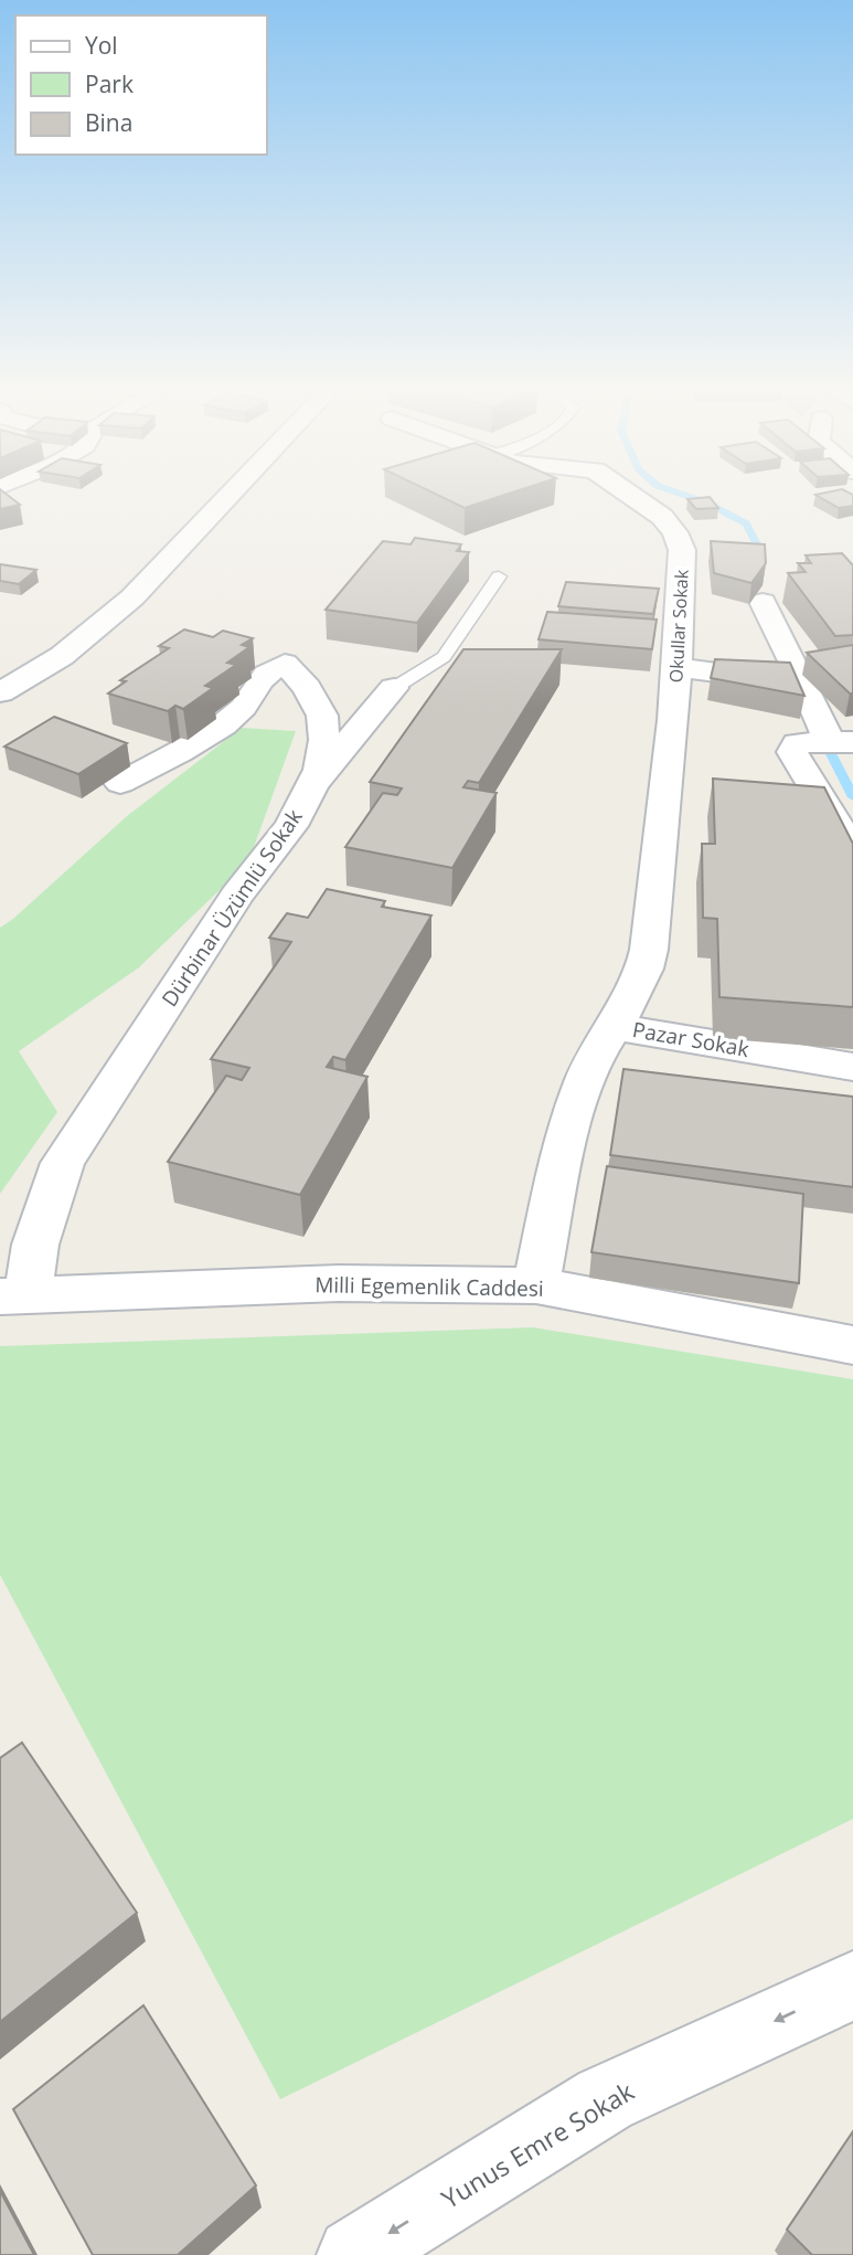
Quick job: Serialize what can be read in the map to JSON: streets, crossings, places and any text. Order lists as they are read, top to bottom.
{
  "streets": {
    "street": [
      "Okullar Sokak",
      "Dürbinar Üzümlü Sokak",
      "Pazar Sokak",
      "Milli Egemenlik Caddesi",
      "Yunus Emre Sokak"
    ]
  },
  "crossings": [
    ["Okullar Sokak", "Pazar Sokak"],
    ["Dürbinar Üzümlü Sokak", "Milli Egemenlik Caddesi"],
    ["Pazar Sokak", "Milli Egemenlik Caddesi"]
  ],
  "one_way": ["Yunus Emre Sokak"],
  "legend": ["Yol", "Park", "Bina"]
}
